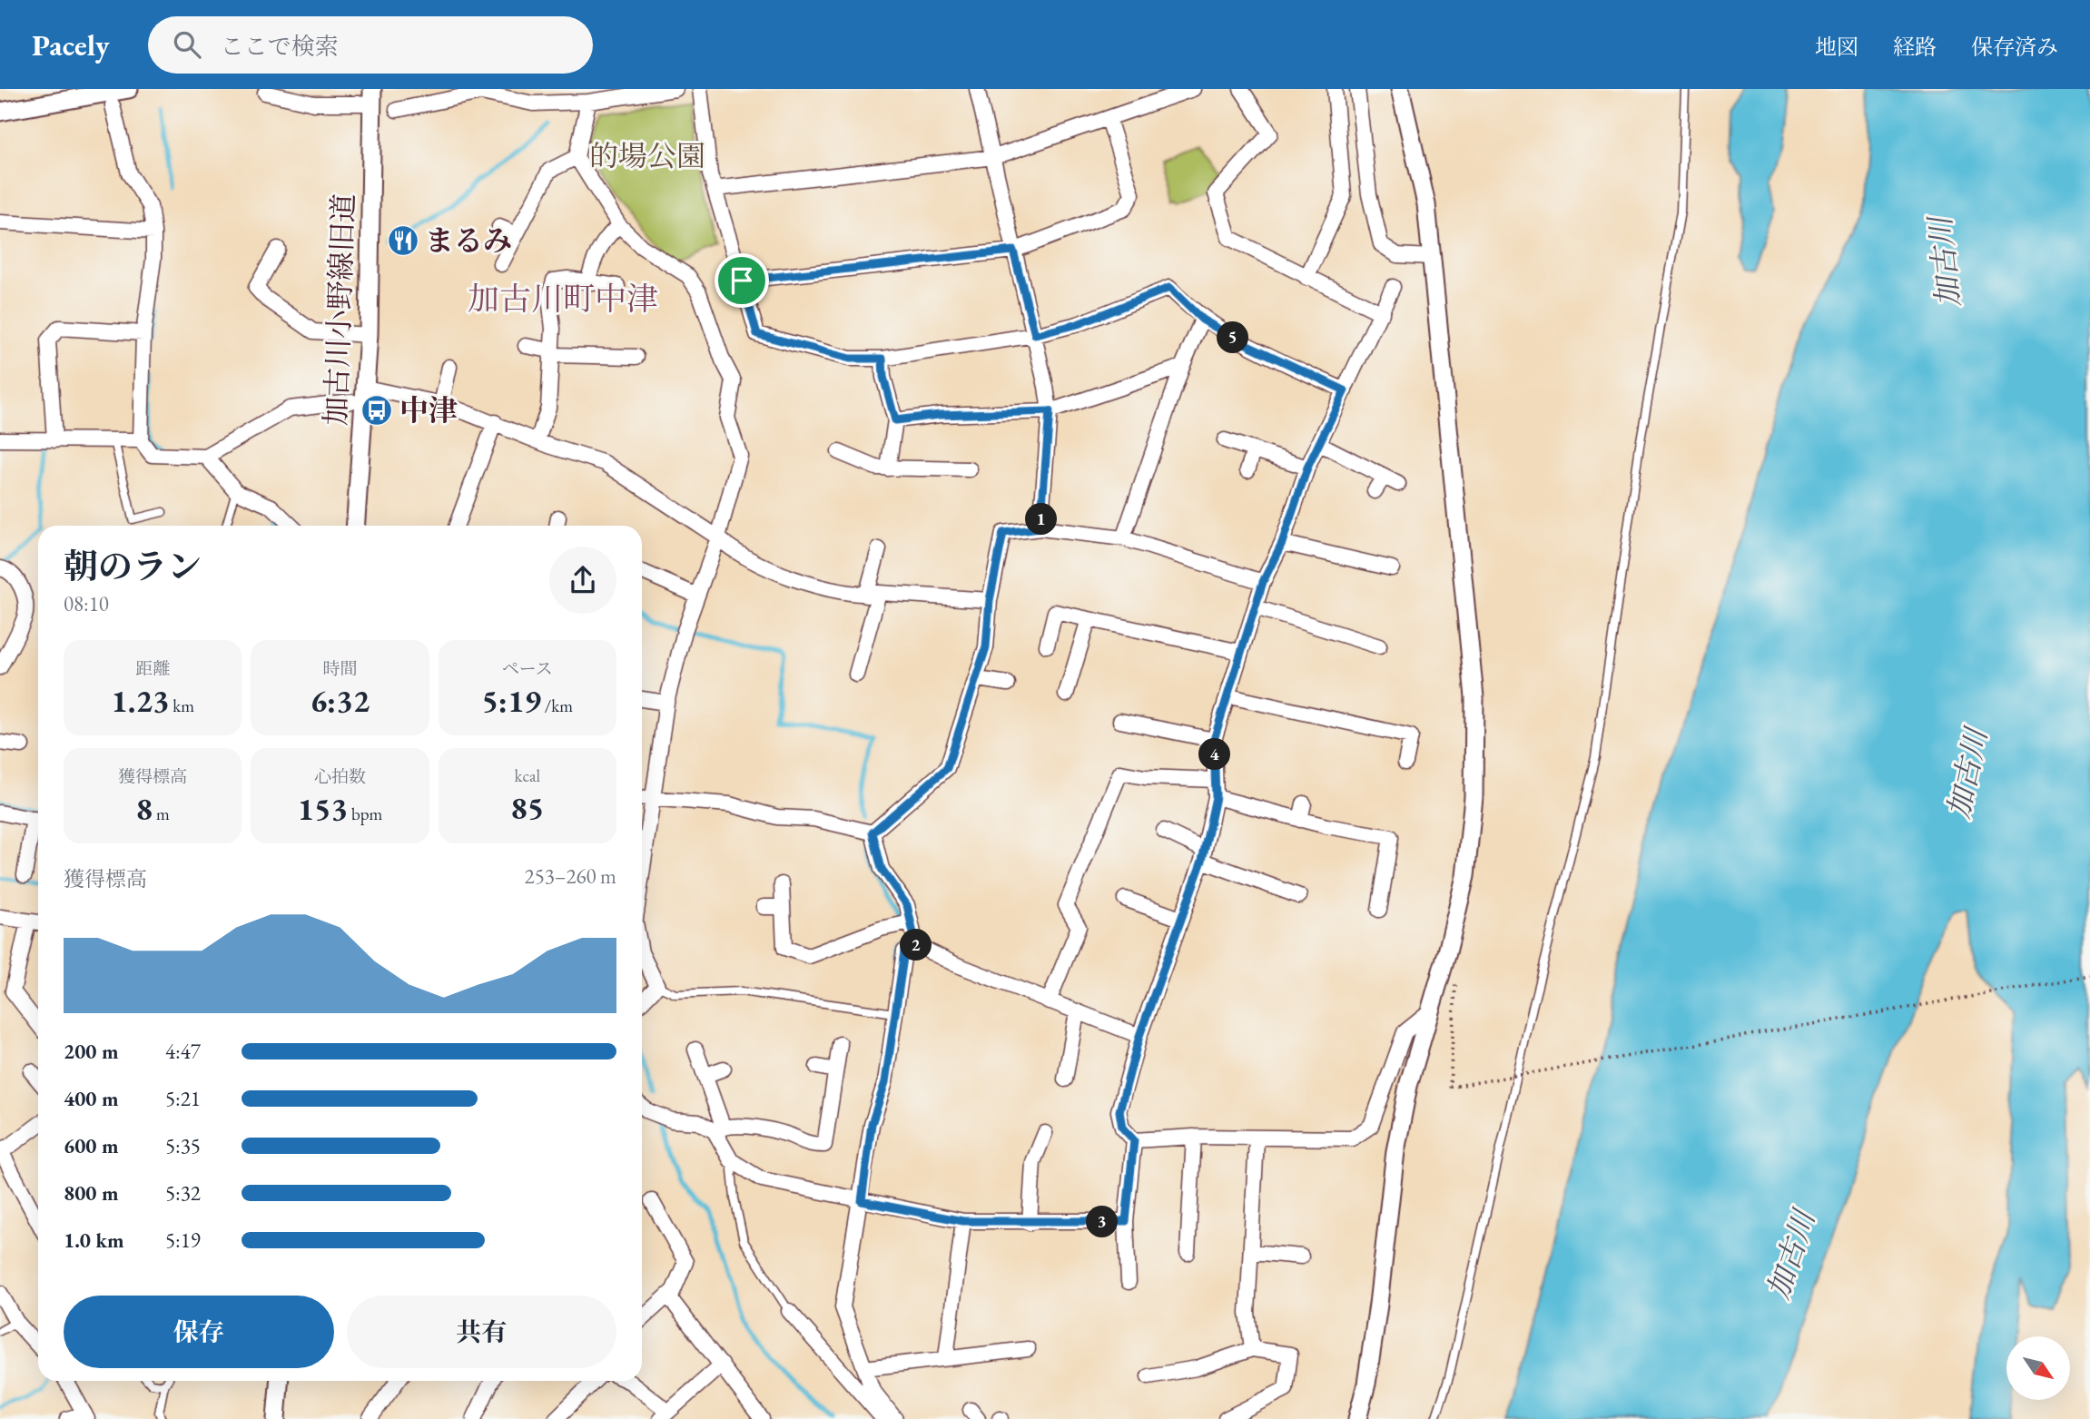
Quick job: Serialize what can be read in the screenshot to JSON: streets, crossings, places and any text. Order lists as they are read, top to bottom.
{
  "streets": {
    "street": ["加古川小野線旧道"]
  },
  "districts": ["加古川町中津"],
  "water": ["加古川"],
  "parks": ["的場公園"],
  "places": {
    "restaurant": ["まるみ"],
    "bus stop": ["中津"]
  },
  "north": "bottom right",
  "page": {
    "header": "Pacely",
    "search": "ここで検索",
    "nav": ["地図", "経路", "保存済み"],
    "pins": [
      "5",
      "1",
      "4",
      "2",
      "3"
    ],
    "heading": ["朝のラン", "08:10"],
    "stats": [
      ["距離", "1.23 km"],
      ["時間", "6:32"],
      ["ペース", "5:19 /km"],
      ["獲得標高", "8 m"],
      ["心拍数", "153 bpm"],
      ["kcal", "85"]
    ],
    "chart": ["獲得標高", "253–260 m"],
    "list": [
      {
        "name": "200 m",
        "note": "4:47"
      },
      {
        "name": "400 m",
        "note": "5:21"
      },
      {
        "name": "600 m",
        "note": "5:35"
      },
      {
        "name": "800 m",
        "note": "5:32"
      },
      {
        "name": "1.0 km",
        "note": "5:19"
      }
    ],
    "buttons": ["保存", "共有"]
  }
}
